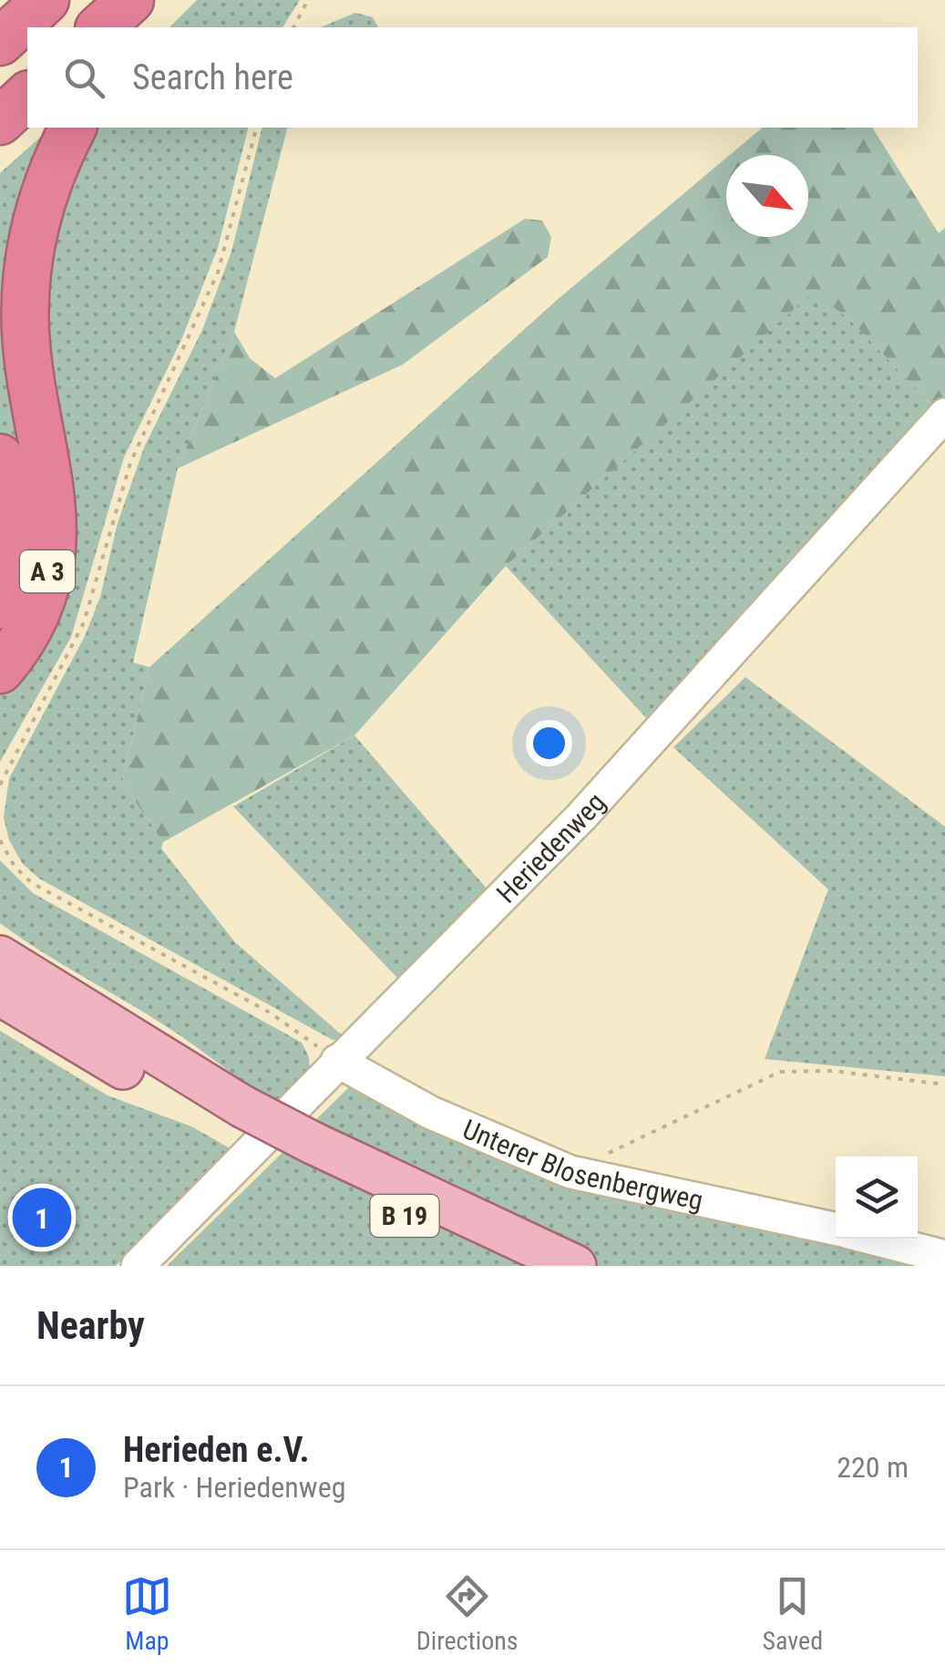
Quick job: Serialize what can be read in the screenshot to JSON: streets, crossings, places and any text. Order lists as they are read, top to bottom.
{
  "streets": {
    "highway": ["A 3"],
    "main road": ["B 19"],
    "street": ["Heriedenweg", "Unterer Blosenbergweg"]
  },
  "crossings": [
    ["Heriedenweg", "Unterer Blosenbergweg"]
  ],
  "north": "bottom right",
  "page": {
    "search": "Search here",
    "pins": "1",
    "heading": "Nearby",
    "list": [
      {
        "mark": "1",
        "name": "Herieden e.V.",
        "note": "Park · Heriedenweg",
        "value": "220 m"
      }
    ],
    "nav": ["Map", "Directions", "Saved"]
  }
}
